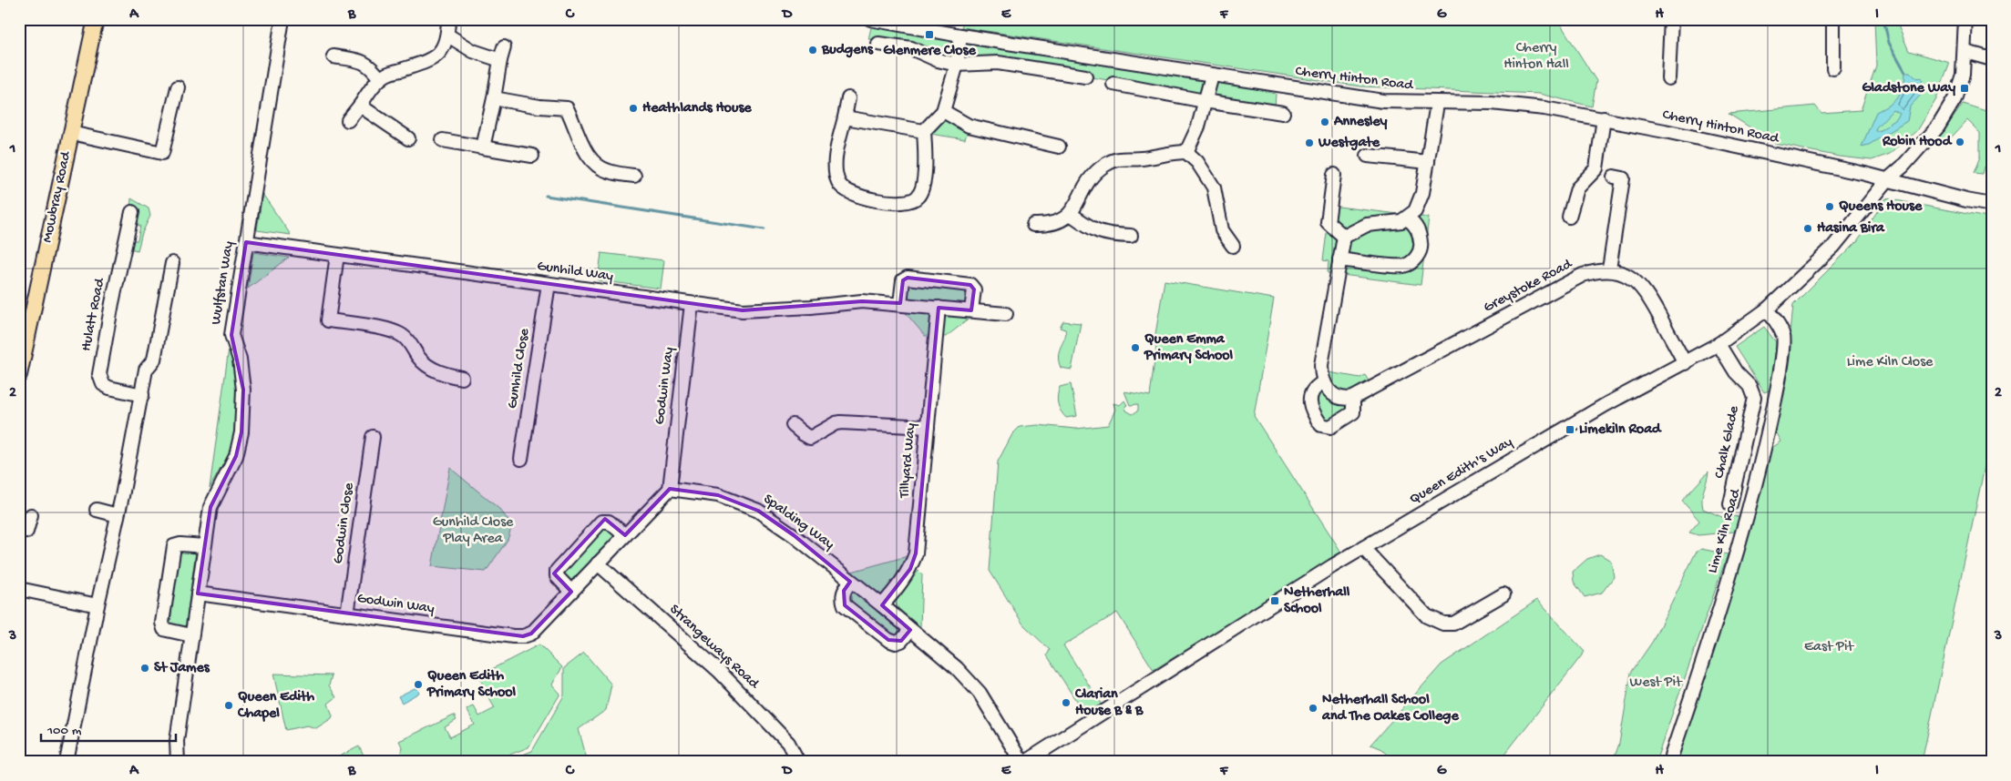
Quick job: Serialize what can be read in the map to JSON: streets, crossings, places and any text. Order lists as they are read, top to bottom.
{
  "streets": {
    "main road": ["Mowbray Road"],
    "street": [
      "Cherry Hinton Road",
      "Gunhild Way",
      "Wulfstan Way",
      "Greystoke Road",
      "Hulatt Road",
      "Gunhild Close",
      "Godwin Way",
      "Chalk Glade",
      "Tillyard Way",
      "Queen Edith's Way",
      "Spalding Way",
      "Godwin Close",
      "Lime Kiln Road",
      "Strangeways Road"
    ]
  },
  "crossings": [
    ["Cherry Hinton Road", "Queen Edith's Way"],
    ["Gunhild Way", "Wulfstan Way"],
    ["Gunhild Way", "Gunhild Close"],
    ["Gunhild Way", "Godwin Way"],
    ["Gunhild Way", "Tillyard Way"],
    ["Wulfstan Way", "Godwin Way"],
    ["Godwin Way", "Spalding Way"],
    ["Godwin Way", "Godwin Close"],
    ["Godwin Way", "Strangeways Road"],
    ["Chalk Glade", "Queen Edith's Way"],
    ["Tillyard Way", "Spalding Way"],
    ["Queen Edith's Way", "Lime Kiln Road"]
  ],
  "parks": [
    "Cherry Hinton Hall",
    "Lime Kiln Close",
    "Gunhild Close Play Area",
    "East Pit",
    "West Pit"
  ],
  "places": {
    "transit": [
      "Glenmere Close",
      "Gladstone Way",
      "Limekiln Road",
      "Netherhall School"
    ],
    "other": [
      "Budgens",
      "Heathlands House",
      "Annesley",
      "Robin Hood",
      "Westgate",
      "Queens House",
      "Hasina Bira",
      "Queen Emma Primary School",
      "St James",
      "Queen Edith Primary School",
      "Clarian House B & B",
      "Queen Edith Chapel",
      "Netherhall School and The Oakes College"
    ]
  },
  "scale_bar": "100 m",
  "grid": {
    "columns": [
      "A",
      "B",
      "C",
      "D",
      "E",
      "F",
      "G",
      "H",
      "I"
    ],
    "rows": ["1", "2", "3"]
  }
}
